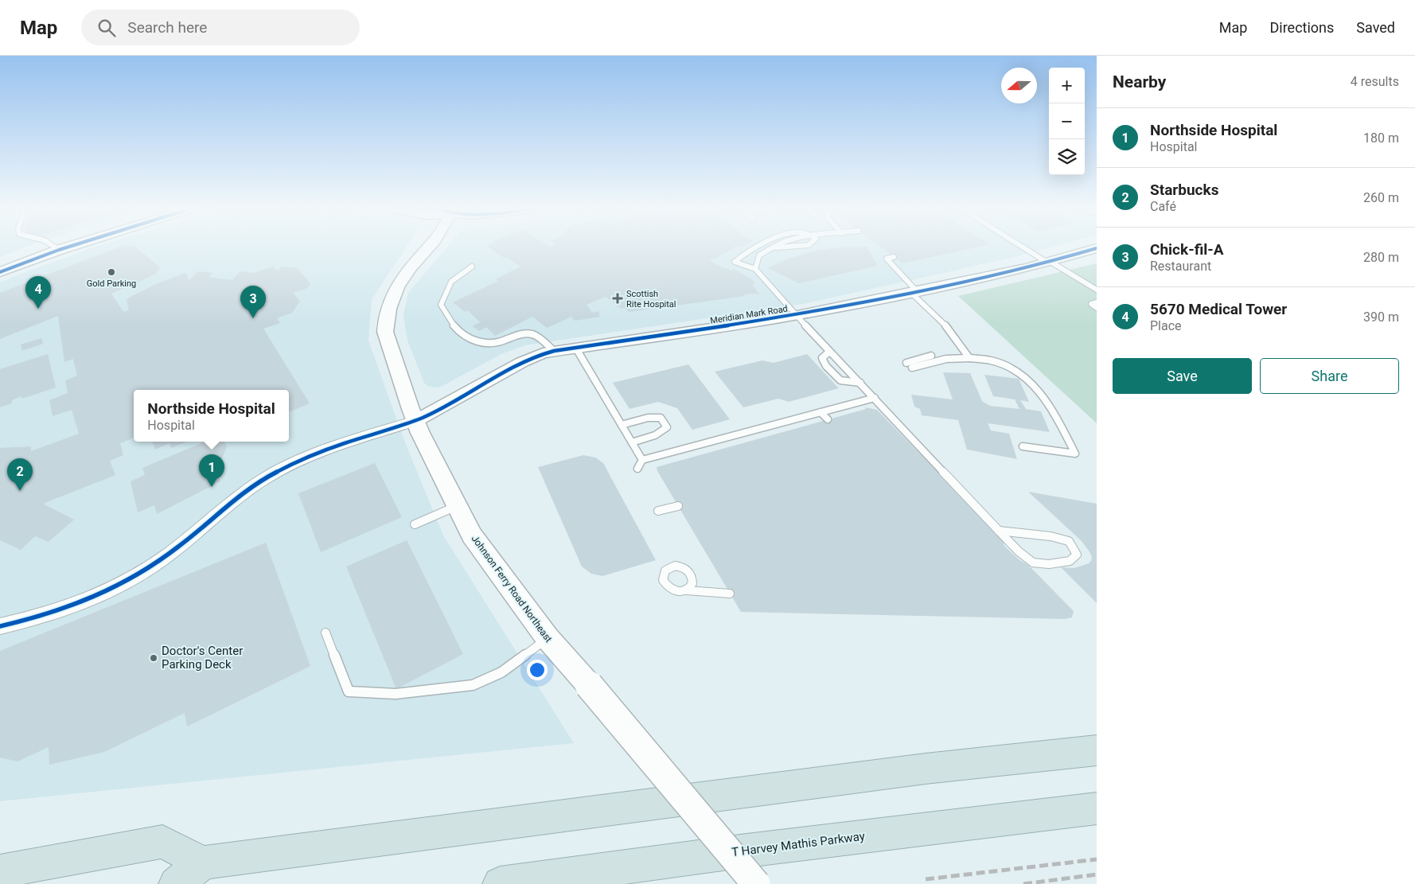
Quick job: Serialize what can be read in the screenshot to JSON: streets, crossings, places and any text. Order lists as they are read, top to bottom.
{
  "streets": {
    "highway": ["T Harvey Mathis Parkway"],
    "main road": ["Johnson Ferry Road Northeast"],
    "street": ["Meridian Mark Road"]
  },
  "crossings": [
    ["Meridian Mark Road", "Johnson Ferry Road Northeast"]
  ],
  "places": {
    "other": ["Gold Parking", "Doctor's Center Parking Deck"],
    "health": ["Scottish Rite Hospital"]
  },
  "north": "left",
  "page": {
    "header": "Map",
    "search": "Search here",
    "nav": ["Map", "Directions", "Saved"],
    "heading": ["Nearby", "4 results"],
    "map_buttons": ["+", "−"],
    "list": [
      {
        "mark": "1",
        "name": "Northside Hospital",
        "note": "Hospital",
        "value": "180 m"
      },
      {
        "mark": "2",
        "name": "Starbucks",
        "note": "Café",
        "value": "260 m"
      },
      {
        "mark": "3",
        "name": "Chick-fil-A",
        "note": "Restaurant",
        "value": "280 m"
      },
      {
        "mark": "4",
        "name": "5670 Medical Tower",
        "note": "Place",
        "value": "390 m"
      }
    ],
    "pins": [
      "4",
      "3",
      "1",
      "2"
    ],
    "buttons": ["Save", "Share"],
    "popup": ["Northside Hospital", "Hospital"]
  }
}
